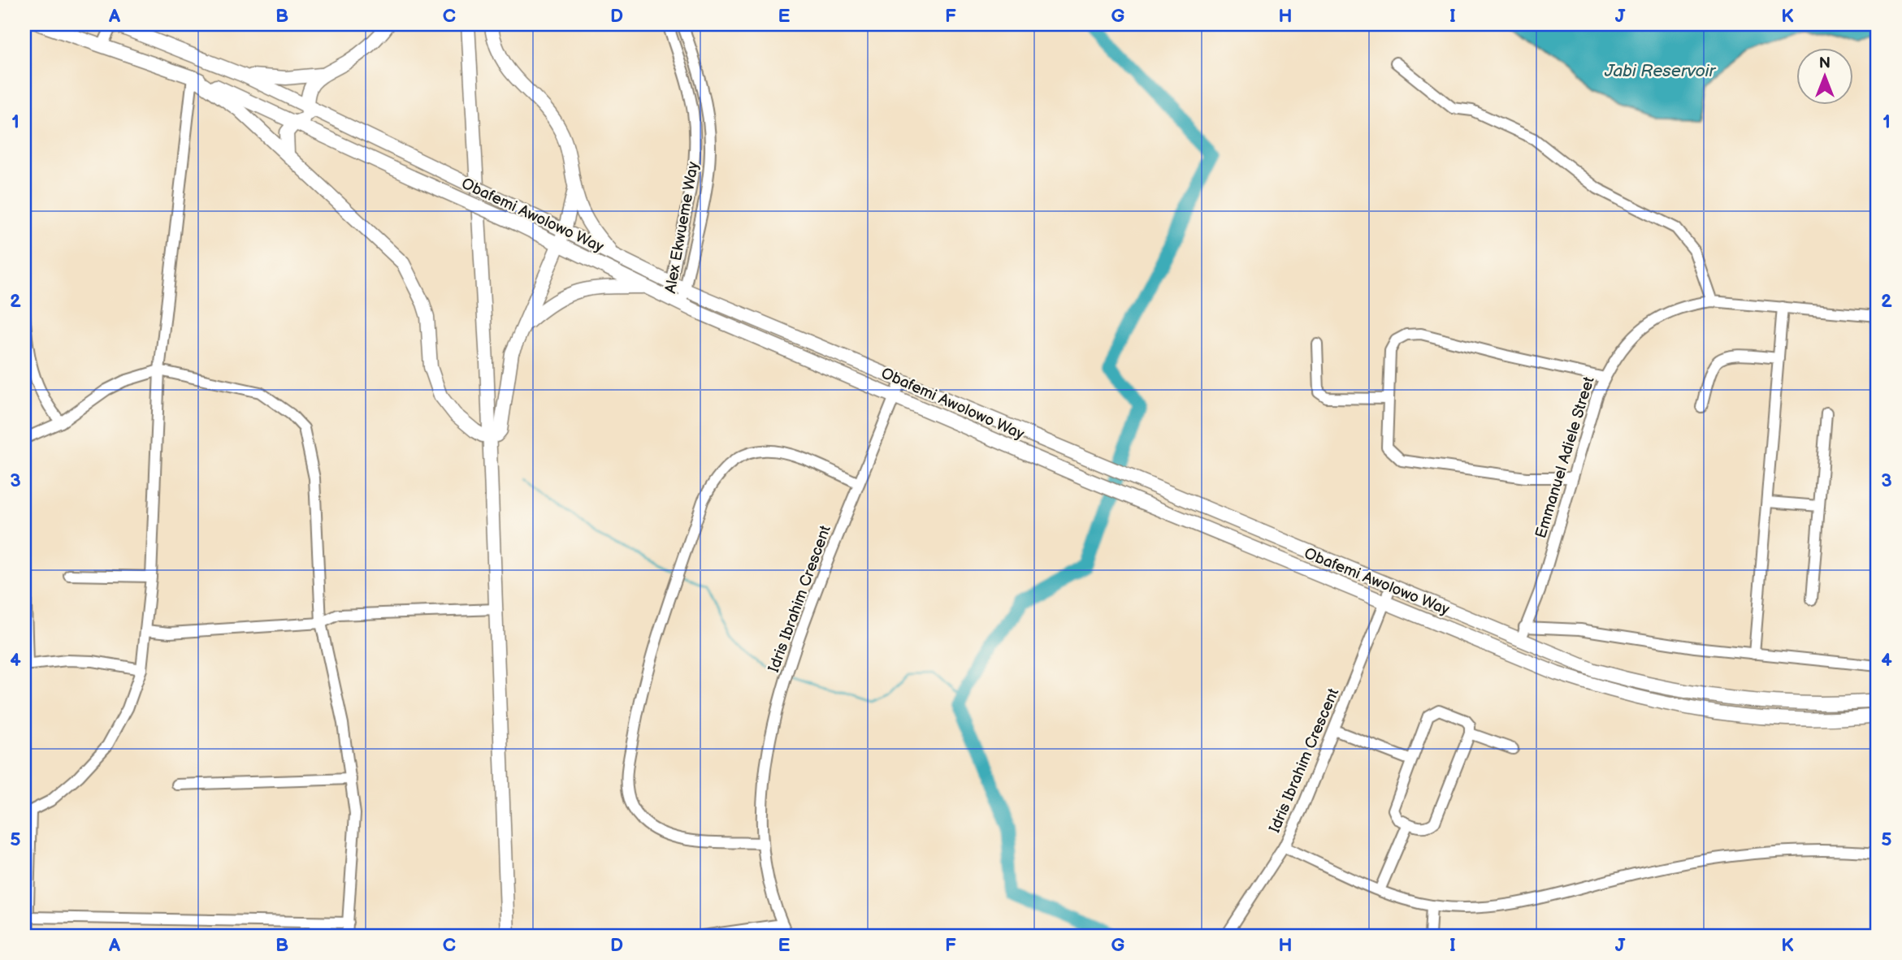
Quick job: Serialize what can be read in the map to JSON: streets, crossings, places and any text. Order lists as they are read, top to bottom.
{
  "streets": {
    "main road": ["Obafemi Awolowo Way"],
    "street": ["Alex Ekwueme Way", "Emmanuel Adiele Street", "Idris Ibrahim Crescent"]
  },
  "crossings": [
    ["Obafemi Awolowo Way", "Alex Ekwueme Way"],
    ["Obafemi Awolowo Way", "Emmanuel Adiele Street"],
    ["Obafemi Awolowo Way", "Idris Ibrahim Crescent"]
  ],
  "water": ["Jabi Reservoir"],
  "north": "top",
  "grid": {
    "columns": [
      "A",
      "B",
      "C",
      "D",
      "E",
      "F",
      "G",
      "H",
      "I",
      "J",
      "K"
    ],
    "rows": [
      "1",
      "2",
      "3",
      "4",
      "5"
    ]
  }
}
